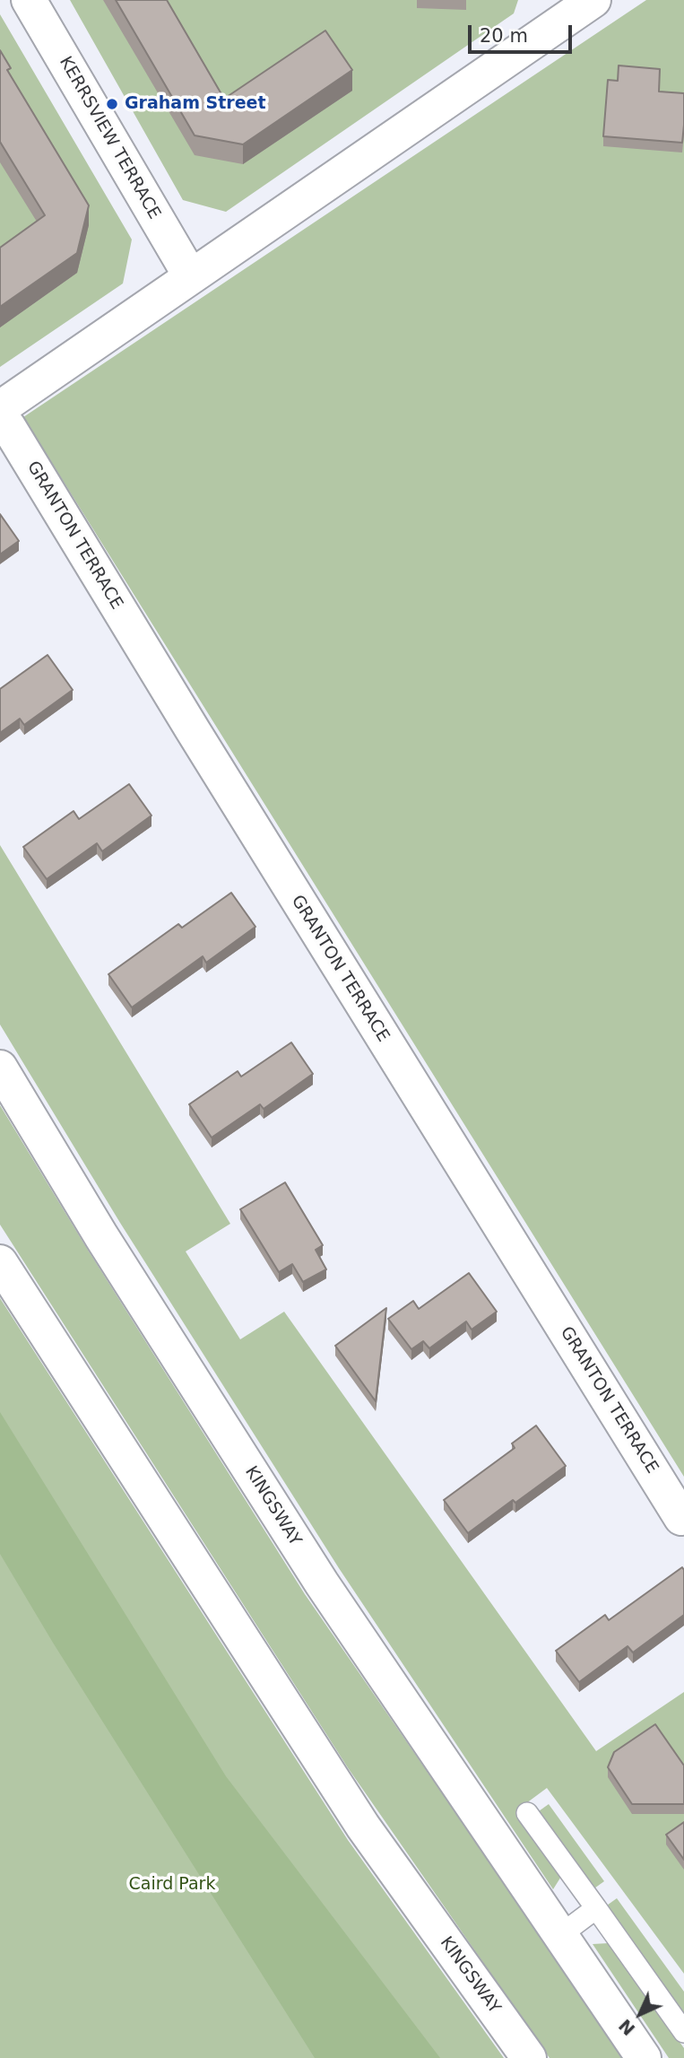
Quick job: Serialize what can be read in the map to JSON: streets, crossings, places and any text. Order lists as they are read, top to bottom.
{
  "streets": {
    "main road": ["KERRSVIEW TERRACE", "GRANTON TERRACE", "KINGSWAY"]
  },
  "parks": ["Caird Park"],
  "places": ["Graham Street"],
  "scale_bar": "20 m",
  "north": "bottom left"
}
